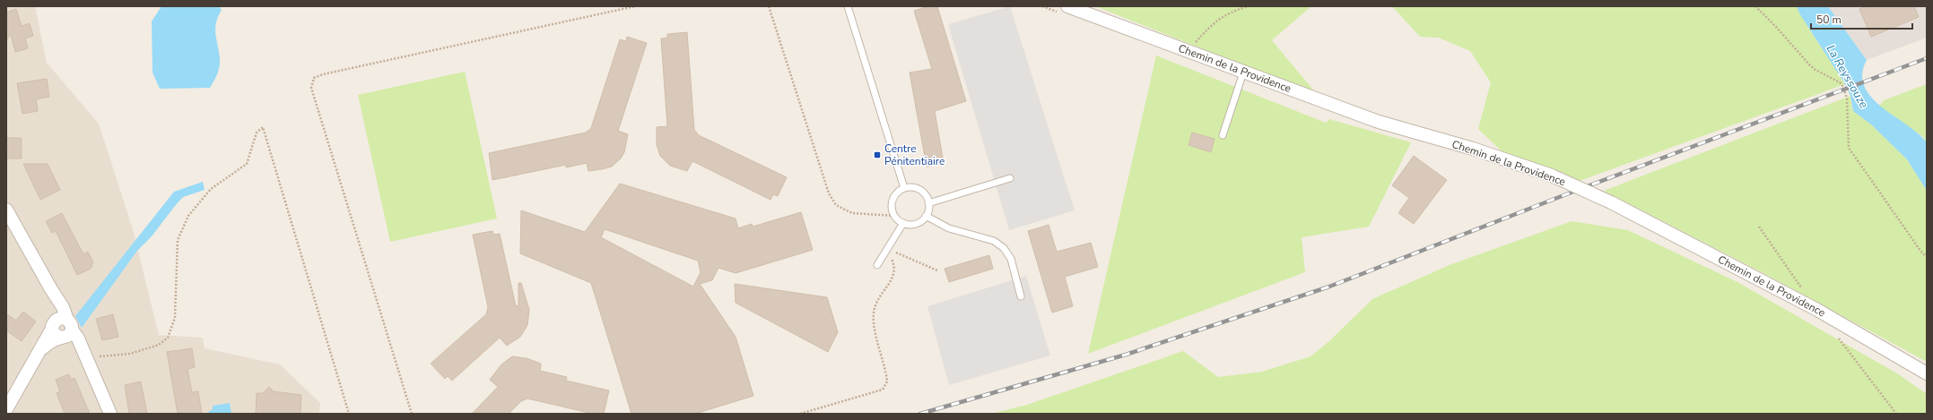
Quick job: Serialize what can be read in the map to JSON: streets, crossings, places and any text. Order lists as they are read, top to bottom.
{
  "streets": {
    "street": ["Chemin de la Providence"]
  },
  "water": ["La Reyssouze"],
  "places": {
    "transit": ["Centre Pénitentiaire"]
  },
  "scale_bar": "50 m"
}
